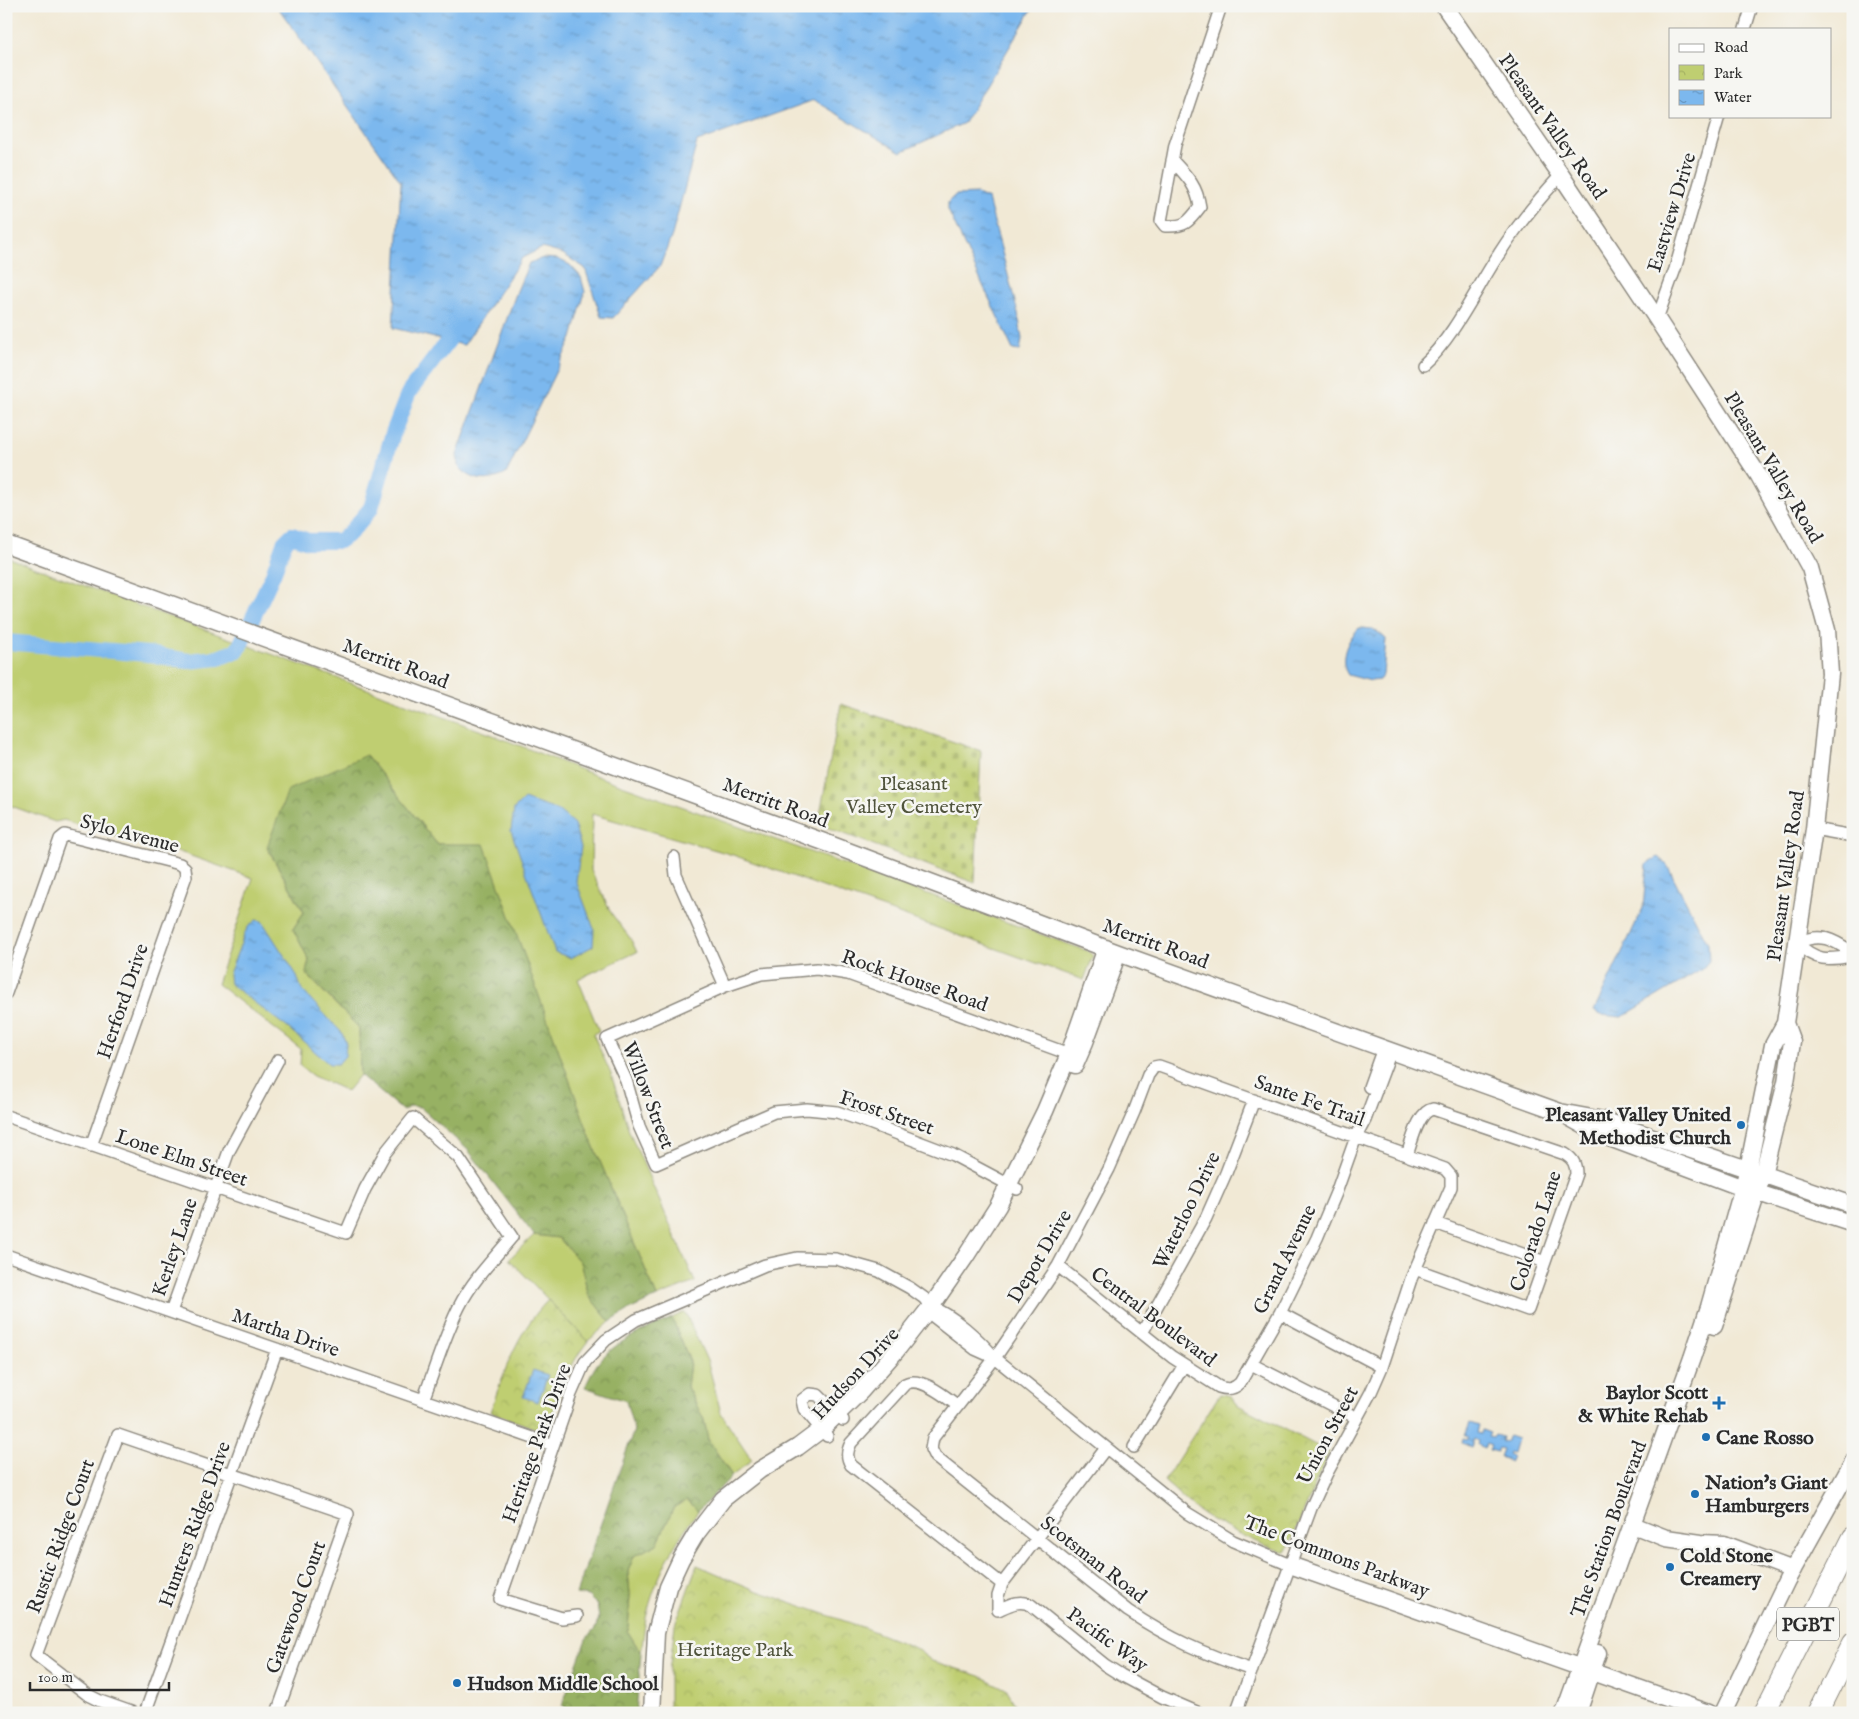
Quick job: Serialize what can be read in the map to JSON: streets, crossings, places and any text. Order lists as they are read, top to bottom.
{
  "streets": {
    "highway": ["PGBT"],
    "street": [
      "Pleasant Valley Road",
      "Eastview Drive",
      "Merritt Road",
      "Sylo Avenue",
      "Rock House Road",
      "Herford Drive",
      "Willow Street",
      "Sante Fe Trail",
      "Frost Street",
      "Lone Elm Street",
      "Waterloo Drive",
      "Colorado Lane",
      "Kerley Lane",
      "Depot Drive",
      "Grand Avenue",
      "Central Boulevard",
      "Martha Drive",
      "Hudson Drive",
      "Union Street",
      "Heritage Park Drive",
      "Hunters Ridge Drive",
      "The Station Boulevard",
      "Rustic Ridge Court",
      "The Commons Parkway",
      "Scotsman Road",
      "Gatewood Court",
      "Pacific Way"
    ]
  },
  "crossings": [
    ["Pleasant Valley Road", "Eastview Drive"],
    ["Pleasant Valley Road", "Merritt Road"],
    ["Pleasant Valley Road", "The Station Boulevard"],
    ["Merritt Road", "Grand Avenue"],
    ["Merritt Road", "Hudson Drive"],
    ["Merritt Road", "The Station Boulevard"],
    ["Sylo Avenue", "Herford Drive"],
    ["Rock House Road", "Willow Street"],
    ["Rock House Road", "Hudson Drive"],
    ["Herford Drive", "Lone Elm Street"],
    ["Willow Street", "Frost Street"],
    ["Sante Fe Trail", "Waterloo Drive"],
    ["Sante Fe Trail", "Colorado Lane"],
    ["Sante Fe Trail", "Depot Drive"],
    ["Sante Fe Trail", "Grand Avenue"],
    ["Sante Fe Trail", "Union Street"],
    ["Frost Street", "Hudson Drive"],
    ["Lone Elm Street", "Kerley Lane"],
    ["Lone Elm Street", "Martha Drive"],
    ["Waterloo Drive", "Central Boulevard"],
    ["Colorado Lane", "Union Street"],
    ["Kerley Lane", "Martha Drive"],
    ["Depot Drive", "Central Boulevard"],
    ["Depot Drive", "The Commons Parkway"],
    ["Depot Drive", "Scotsman Road"],
    ["Grand Avenue", "Central Boulevard"],
    ["Martha Drive", "Heritage Park Drive"],
    ["Martha Drive", "Hunters Ridge Drive"],
    ["Hudson Drive", "Heritage Park Drive"],
    ["Hudson Drive", "The Commons Parkway"],
    ["Union Street", "The Commons Parkway"],
    ["Union Street", "Scotsman Road"],
    ["Heritage Park Drive", "The Commons Parkway"],
    ["Hunters Ridge Drive", "Rustic Ridge Court"],
    ["Hunters Ridge Drive", "Gatewood Court"],
    ["The Station Boulevard", "The Commons Parkway"],
    ["Rustic Ridge Court", "Gatewood Court"]
  ],
  "parks": ["Pleasant Valley Cemetery", "Heritage Park"],
  "places": {
    "other": [
      "Pleasant Valley United Methodist Church",
      "Cane Rosso",
      "Nation's Giant Hamburgers",
      "Cold Stone Creamery",
      "Hudson Middle School"
    ],
    "health": ["Baylor Scott & White Rehab"]
  },
  "legend": ["Road", "Park", "Water"],
  "scale_bar": "100 m"
}
